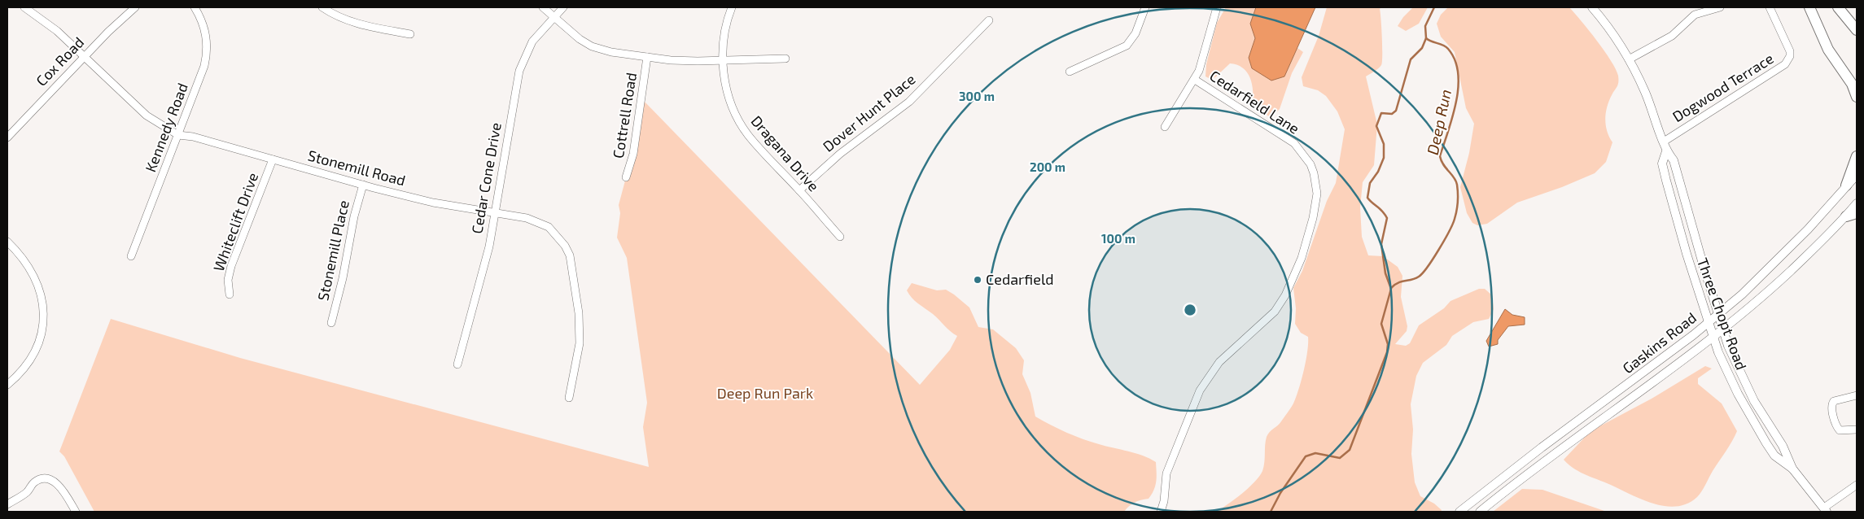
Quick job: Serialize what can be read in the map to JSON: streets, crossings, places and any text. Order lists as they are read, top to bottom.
{
  "streets": {
    "main road": ["Three Chopt Road", "Gaskins Road"],
    "street": [
      "Cox Road",
      "Dogwood Terrace",
      "Cedarfield Lane",
      "Dover Hunt Place",
      "Cottrell Road",
      "Kennedy Road",
      "Dragana Drive",
      "Stonemill Road",
      "Cedar Cone Drive",
      "Whiteclift Drive",
      "Stonemill Place"
    ]
  },
  "crossings": [
    ["Cox Road", "Stonemill Road"],
    ["Dogwood Terrace", "Three Chopt Road"],
    ["Dover Hunt Place", "Dragana Drive"],
    ["Kennedy Road", "Stonemill Road"],
    ["Stonemill Road", "Cedar Cone Drive"],
    ["Stonemill Road", "Whiteclift Drive"],
    ["Stonemill Road", "Stonemill Place"],
    ["Three Chopt Road", "Gaskins Road"]
  ],
  "water": ["Deep Run"],
  "parks": ["Deep Run Park"],
  "places": ["Cedarfield"],
  "rings": ["300 m", "200 m", "100 m"]
}
